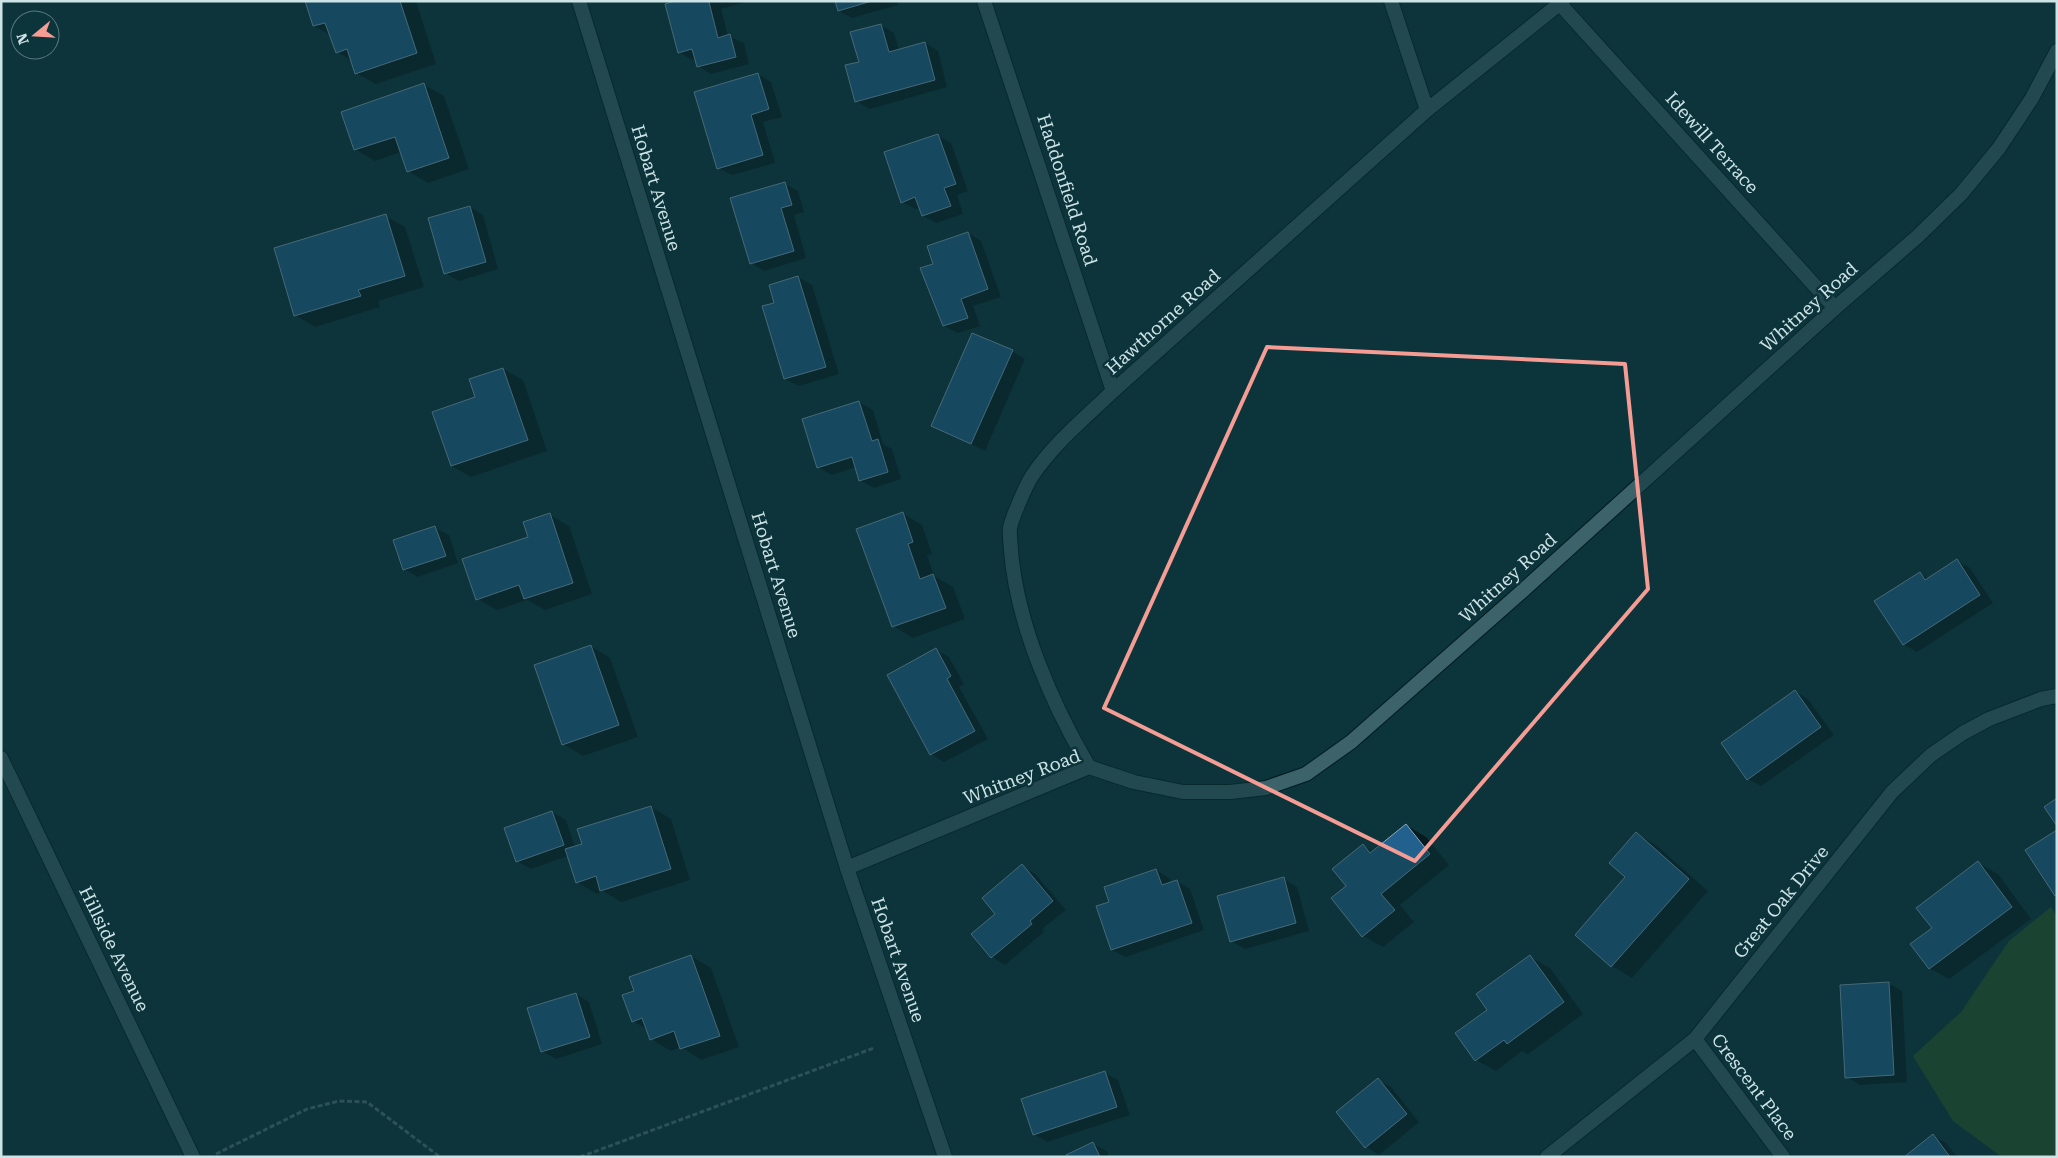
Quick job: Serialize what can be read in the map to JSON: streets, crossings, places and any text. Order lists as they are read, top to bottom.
{
  "streets": {
    "street": [
      "Idewill Terrace",
      "Hobart Avenue",
      "Haddonfield Road",
      "Whitney Road",
      "Hawthorne Road",
      "Great Oak Drive",
      "Hillside Avenue",
      "Crescent Place"
    ]
  },
  "crossings": [
    ["Idewill Terrace", "Whitney Road"],
    ["Idewill Terrace", "Hawthorne Road"],
    ["Hobart Avenue", "Whitney Road"],
    ["Haddonfield Road", "Hawthorne Road"],
    ["Whitney Road", "Hawthorne Road"],
    ["Great Oak Drive", "Crescent Place"]
  ],
  "north": "left"
}
